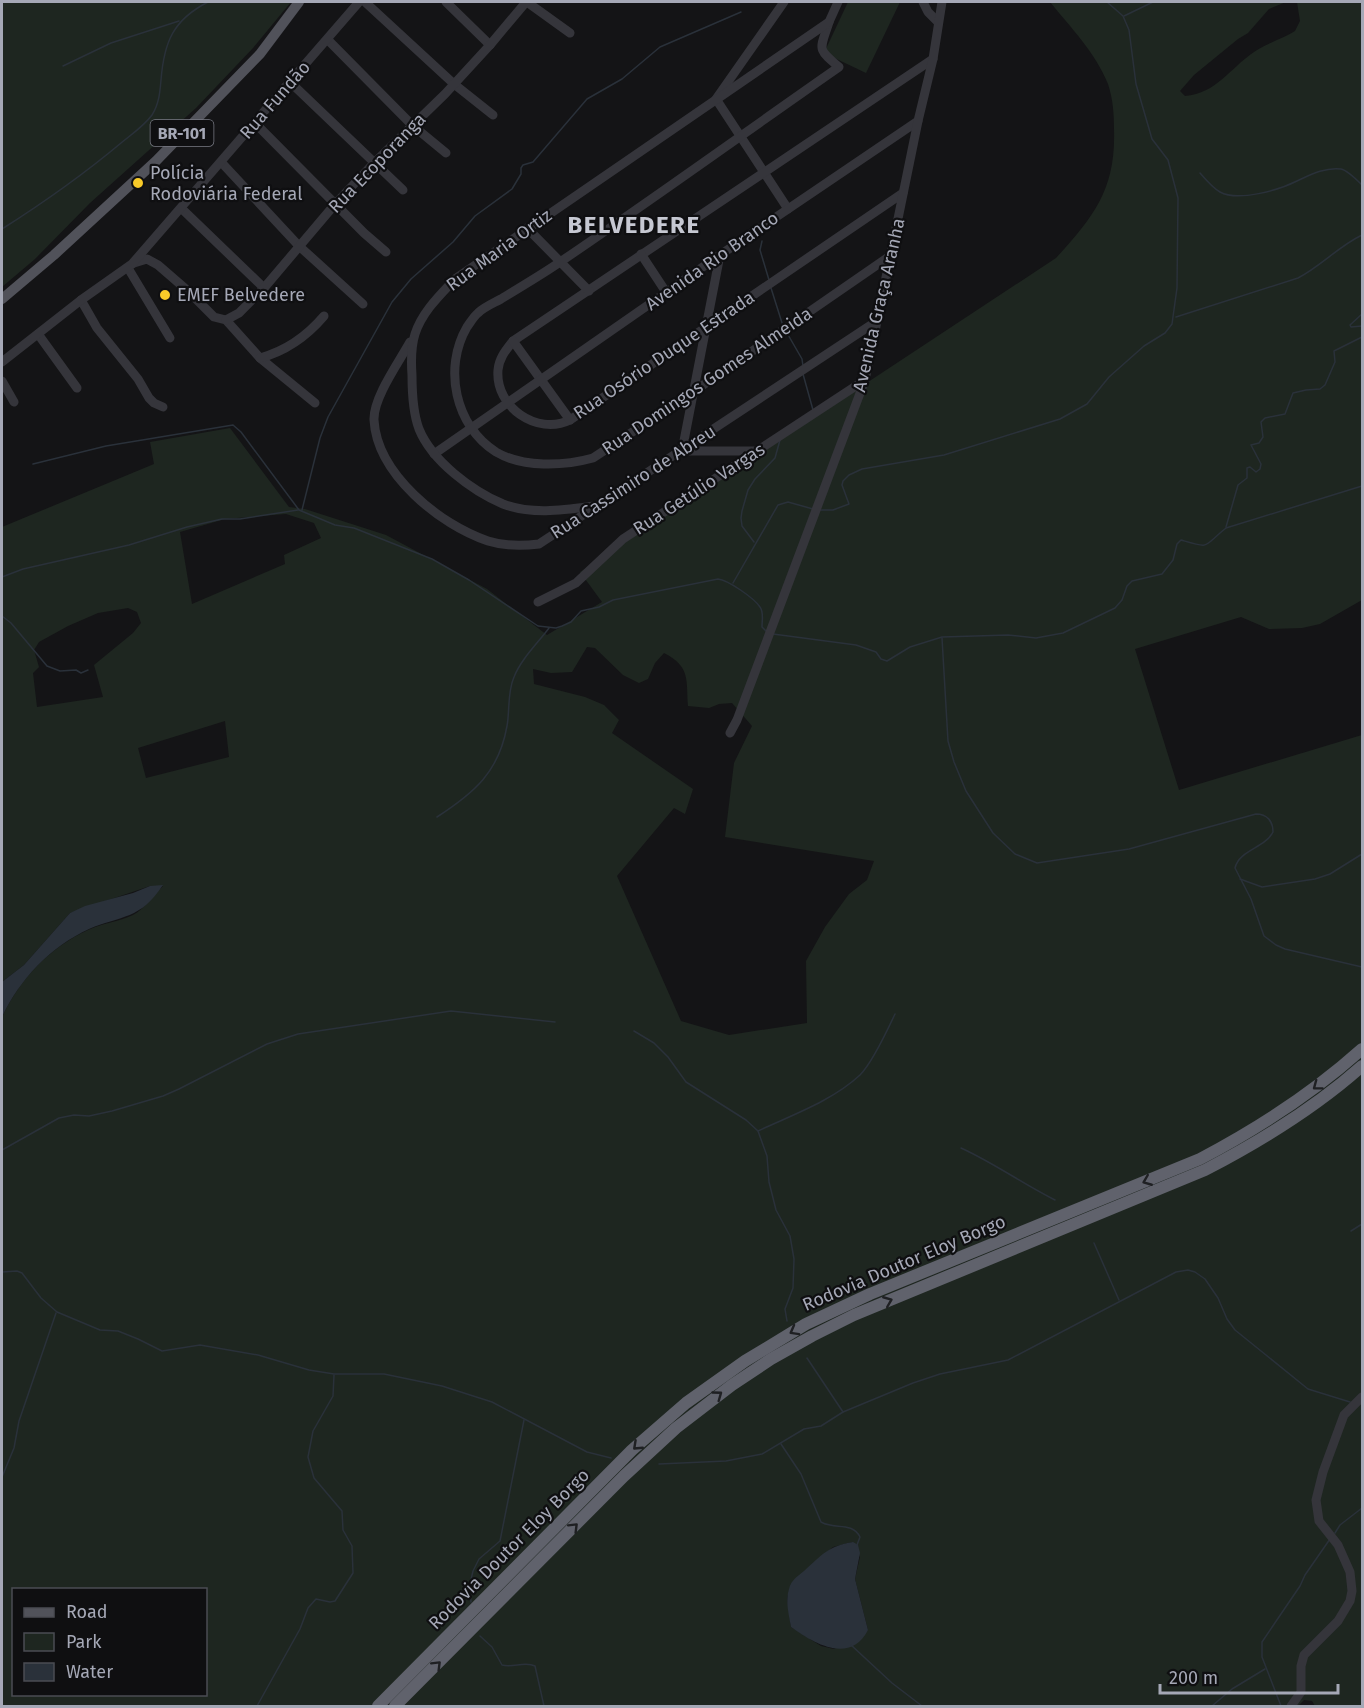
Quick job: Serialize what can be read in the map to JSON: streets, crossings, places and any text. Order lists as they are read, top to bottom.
{
  "streets": {
    "highway": ["Rodovia Doutor Eloy Borgo"],
    "main road": ["BR-101"],
    "street": [
      "Rua Fundão",
      "Rua Ecoporanga",
      "Rua Maria Ortiz",
      "Avenida Rio Branco",
      "Avenida Graça Aranha",
      "Rua Osório Duque Estrada",
      "Rua Domingos Gomes Almeida",
      "Rua Cassimiro de Abreu",
      "Rua Getúlio Vargas"
    ]
  },
  "crossings": [
    ["Rua Maria Ortiz", "Avenida Rio Branco"],
    ["Rua Maria Ortiz", "Rua Domingos Gomes Almeida"],
    ["Rua Maria Ortiz", "Rua Cassimiro de Abreu"],
    ["Avenida Rio Branco", "Avenida Graça Aranha"],
    ["Avenida Rio Branco", "Rua Osório Duque Estrada"],
    ["Avenida Rio Branco", "Rua Domingos Gomes Almeida"],
    ["Avenida Graça Aranha", "Rua Osório Duque Estrada"],
    ["Avenida Graça Aranha", "Rua Domingos Gomes Almeida"],
    ["Avenida Graça Aranha", "Rua Cassimiro de Abreu"],
    ["Avenida Graça Aranha", "Rua Getúlio Vargas"]
  ],
  "districts": ["BELVEDERE"],
  "places": ["Polícia Rodoviária Federal", "EMEF Belvedere"],
  "legend": ["Road", "Park", "Water"],
  "scale_bar": "200 m"
}
